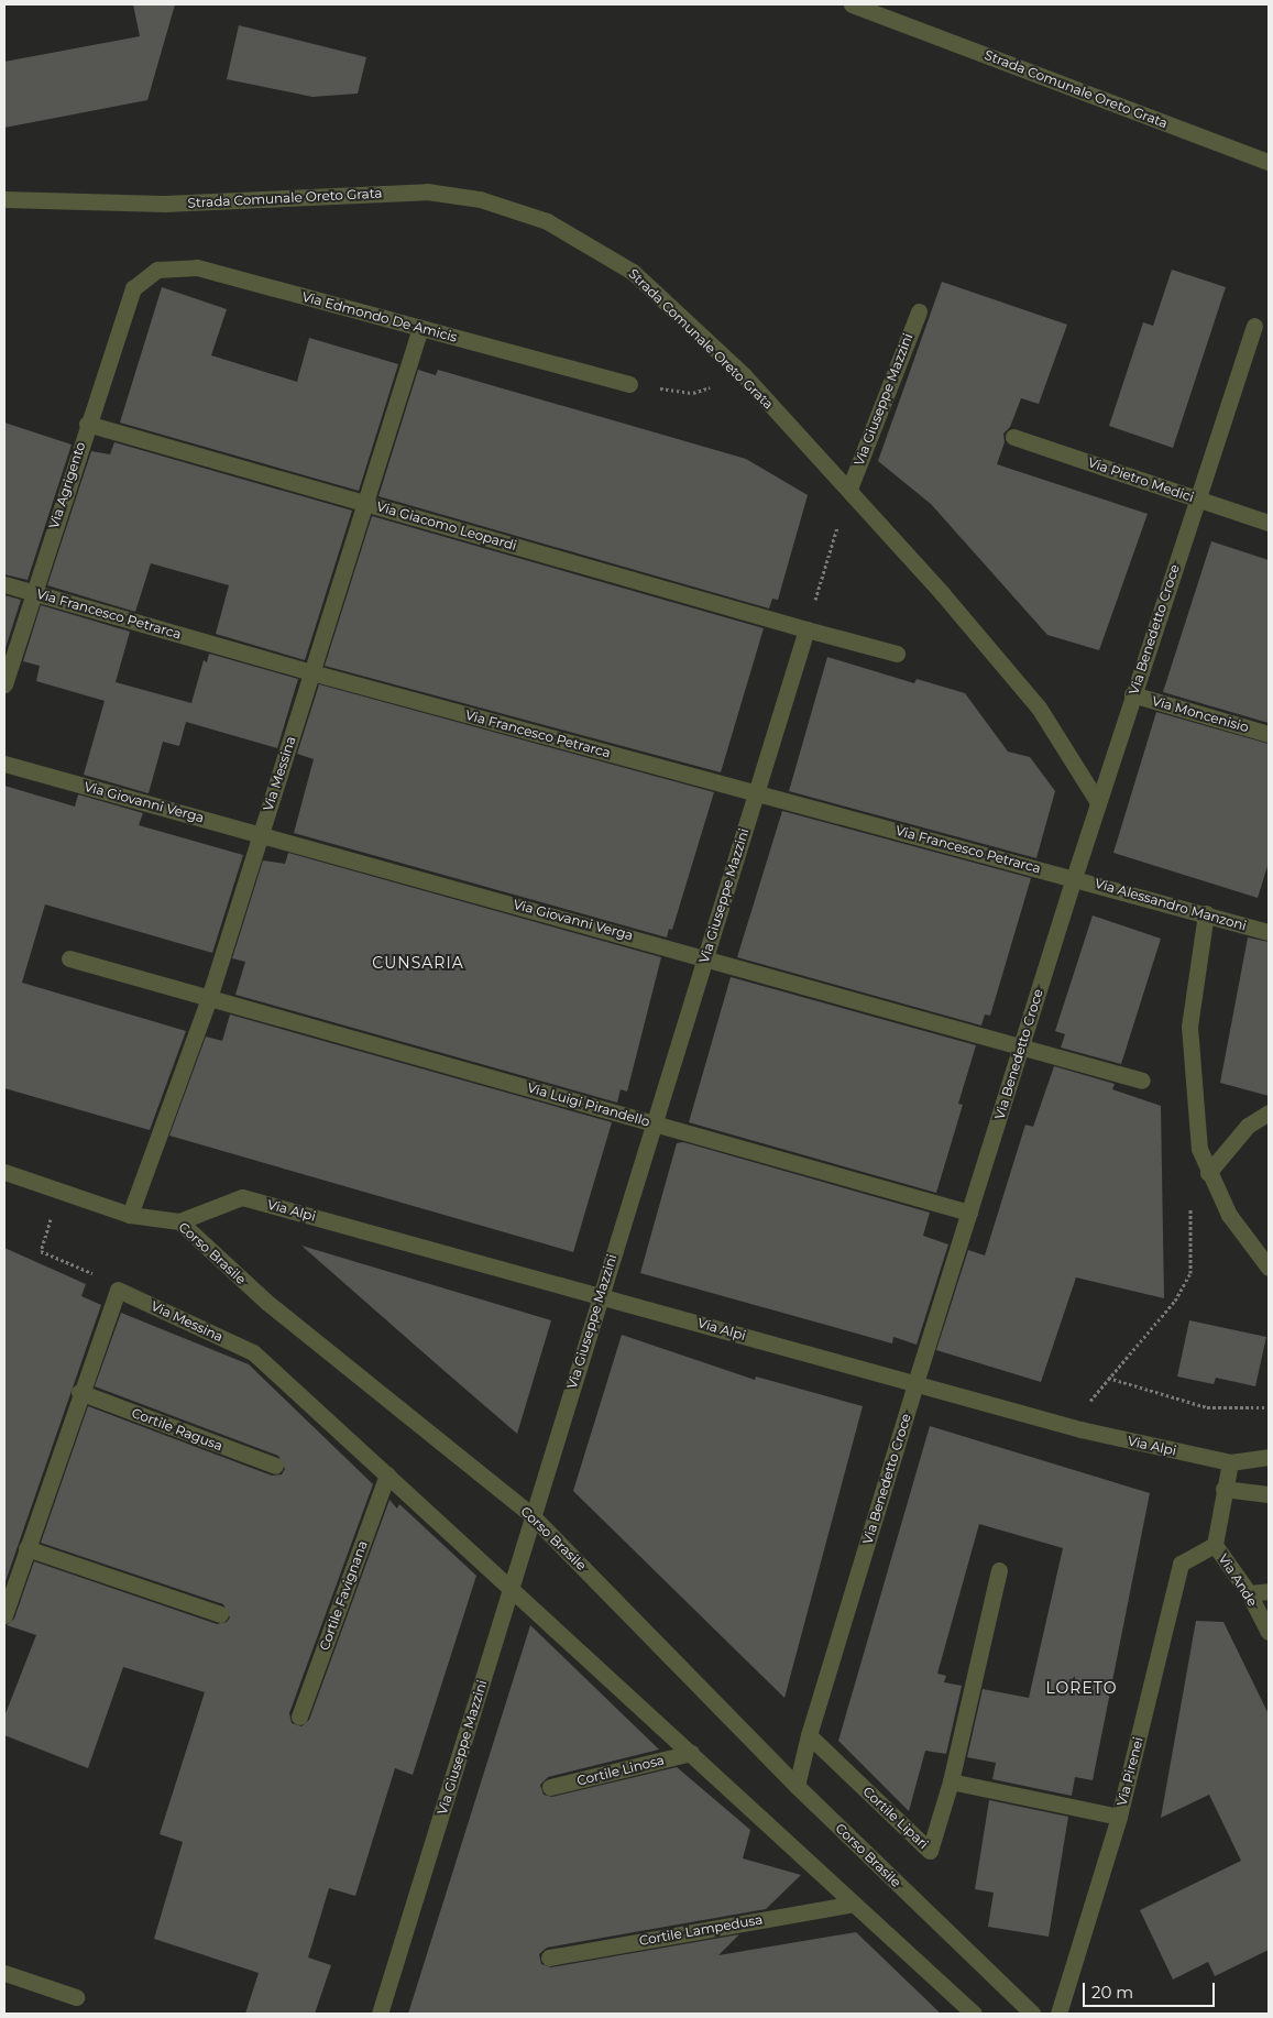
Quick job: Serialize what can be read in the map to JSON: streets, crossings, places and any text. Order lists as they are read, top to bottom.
{
  "streets": {
    "street": [
      "Strada Comunale Oreto Grata",
      "Via Edmondo De Amicis",
      "Via Giuseppe Mazzini",
      "Via Pietro Medici",
      "Via Agrigento",
      "Via Giacomo Leopardi",
      "Via Francesco Petrarca",
      "Via Benedetto Croce",
      "Via Moncenisio",
      "Via Messina",
      "Via Giovanni Verga",
      "Via Alessandro Manzoni",
      "Via Luigi Pirandello",
      "Via Alpi",
      "Corso Brasile",
      "Cortile Ragusa",
      "Via Ande",
      "Cortile Favignana",
      "Cortile Linosa",
      "Via Pirenei",
      "Cortile Lipari",
      "Cortile Lampedusa"
    ]
  },
  "crossings": [
    ["Strada Comunale Oreto Grata", "Via Giuseppe Mazzini"],
    ["Strada Comunale Oreto Grata", "Via Benedetto Croce"],
    ["Via Edmondo De Amicis", "Via Agrigento"],
    ["Via Edmondo De Amicis", "Via Messina"],
    ["Via Giuseppe Mazzini", "Via Giacomo Leopardi"],
    ["Via Giuseppe Mazzini", "Via Francesco Petrarca"],
    ["Via Giuseppe Mazzini", "Via Messina"],
    ["Via Giuseppe Mazzini", "Via Giovanni Verga"],
    ["Via Giuseppe Mazzini", "Via Luigi Pirandello"],
    ["Via Giuseppe Mazzini", "Via Alpi"],
    ["Via Giuseppe Mazzini", "Corso Brasile"],
    ["Via Pietro Medici", "Via Benedetto Croce"],
    ["Via Agrigento", "Via Giacomo Leopardi"],
    ["Via Agrigento", "Via Francesco Petrarca"],
    ["Via Giacomo Leopardi", "Via Messina"],
    ["Via Francesco Petrarca", "Via Benedetto Croce"],
    ["Via Francesco Petrarca", "Via Messina"],
    ["Via Francesco Petrarca", "Via Alessandro Manzoni"],
    ["Via Benedetto Croce", "Via Moncenisio"],
    ["Via Benedetto Croce", "Via Giovanni Verga"],
    ["Via Benedetto Croce", "Via Alessandro Manzoni"],
    ["Via Benedetto Croce", "Via Luigi Pirandello"],
    ["Via Benedetto Croce", "Via Alpi"],
    ["Via Benedetto Croce", "Corso Brasile"],
    ["Via Benedetto Croce", "Cortile Lipari"],
    ["Via Messina", "Via Giovanni Verga"],
    ["Via Messina", "Via Luigi Pirandello"],
    ["Via Messina", "Corso Brasile"],
    ["Via Messina", "Cortile Favignana"],
    ["Via Alpi", "Corso Brasile"],
    ["Via Alpi", "Via Ande"],
    ["Via Ande", "Via Pirenei"]
  ],
  "districts": ["CUNSARIA", "LORETO"],
  "scale_bar": "20 m"
}
